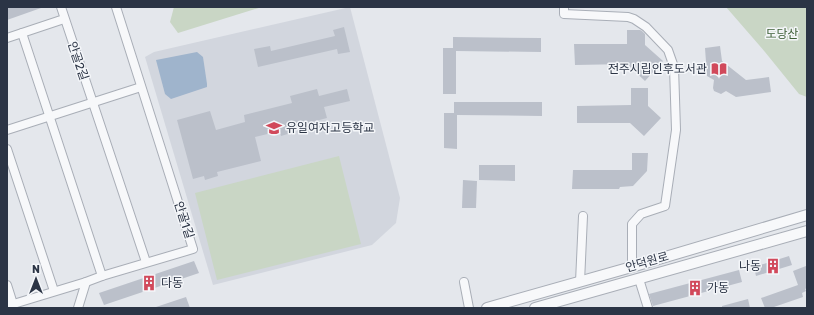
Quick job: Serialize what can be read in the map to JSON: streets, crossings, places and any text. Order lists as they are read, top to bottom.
{
  "streets": {
    "street": ["안골2길", "안골1길", "안덕원로"]
  },
  "crossings": [
    ["안골2길", "안골1길"]
  ],
  "parks": ["도당산"],
  "places": {
    "library": ["전주시립인후도서관"],
    "school or university": ["유일여자고등학교"],
    "building": ["나동", "다동", "가동"]
  },
  "north": "top"
}
